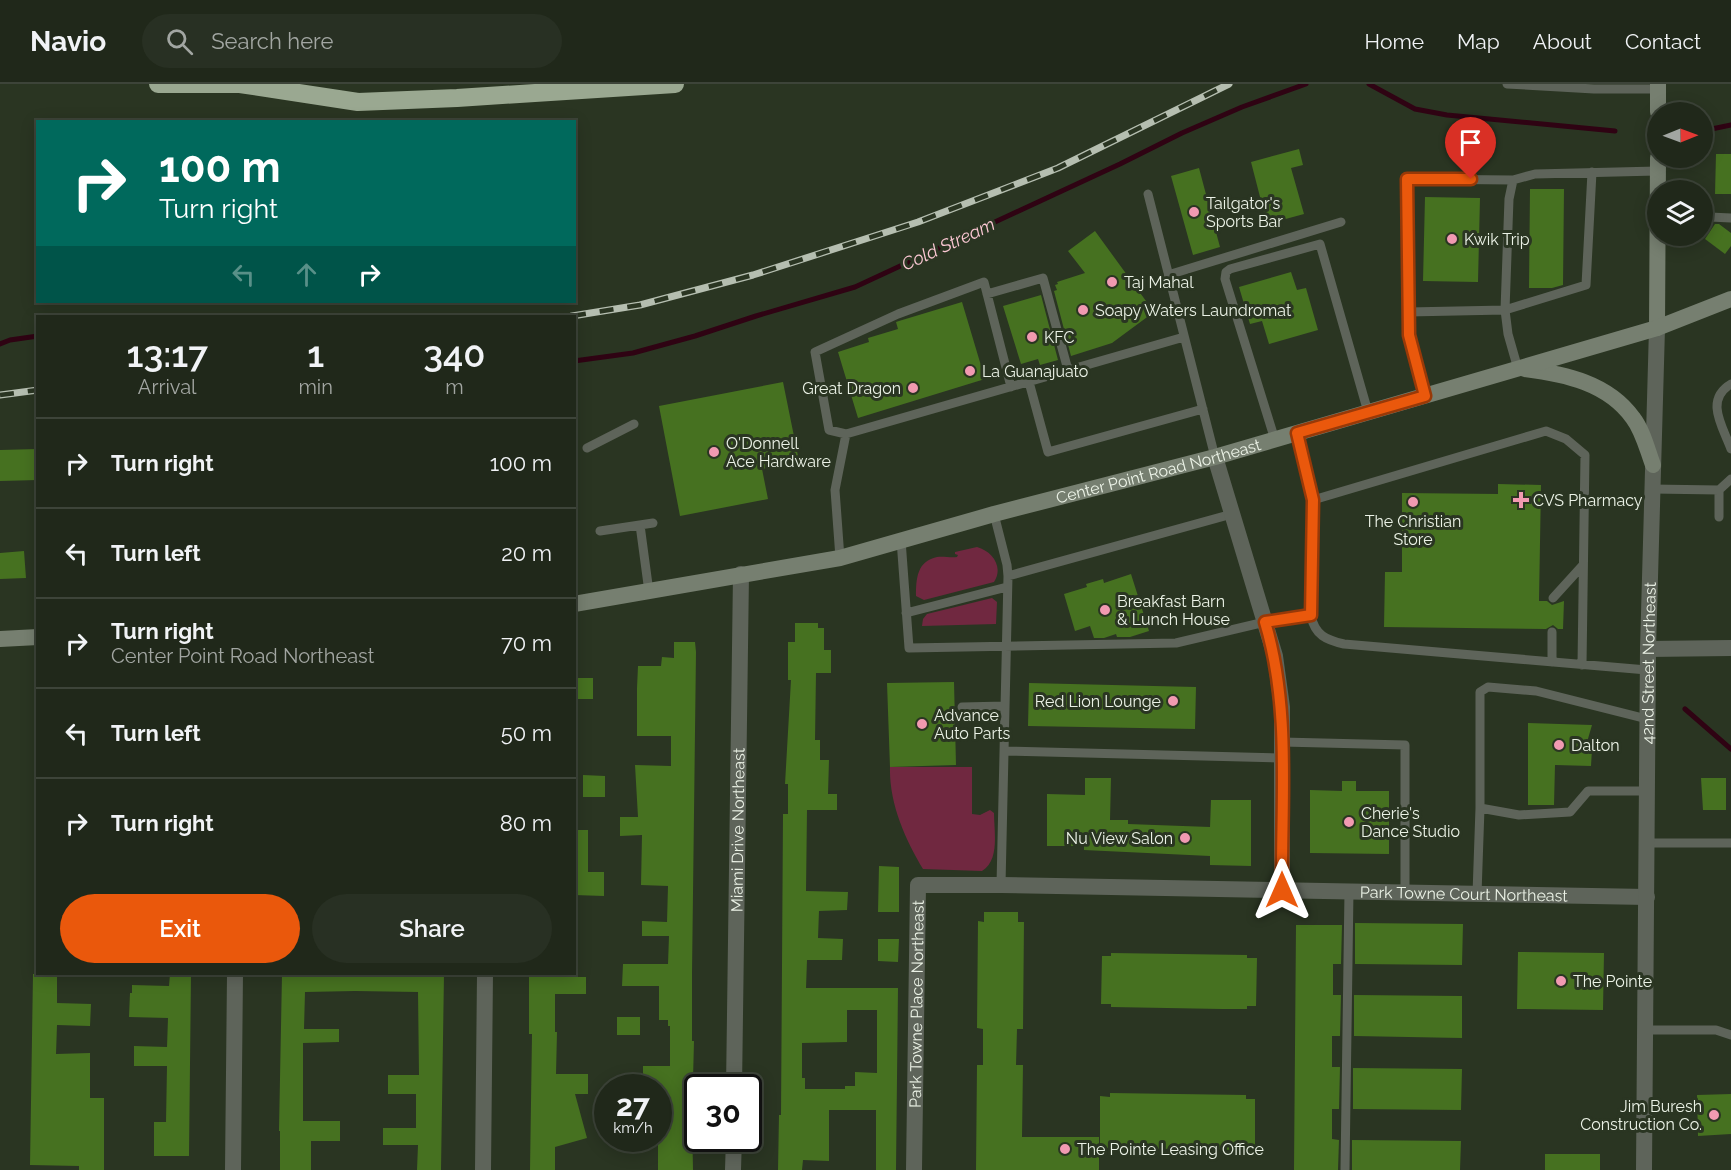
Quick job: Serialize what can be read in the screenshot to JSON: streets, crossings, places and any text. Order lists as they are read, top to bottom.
{
  "streets": {
    "main road": ["Center Point Road Northeast", "42nd Street Northeast"],
    "street": ["Miami Drive Northeast", "Park Towne Court Northeast", "Park Towne Place Northeast"]
  },
  "crossings": [
    ["Center Point Road Northeast", "42nd Street Northeast"],
    ["Center Point Road Northeast", "Miami Drive Northeast"],
    ["42nd Street Northeast", "Park Towne Court Northeast"],
    ["Park Towne Court Northeast", "Park Towne Place Northeast"]
  ],
  "water": ["Cold Stream"],
  "places": {
    "other": [
      "Tailgator's Sports Bar",
      "Kwik Trip",
      "Taj Mahal",
      "Soapy Waters Laundromat",
      "KFC",
      "La Guanajuato",
      "Great Dragon",
      "O'Donnell Ace Hardware",
      "The Christian Store",
      "Breakfast Barn & Lunch House",
      "Red Lion Lounge",
      "Advance Auto Parts",
      "Dalton",
      "Cherie's Dance Studio",
      "Nu View Salon",
      "The Pointe",
      "Jim Buresh Construction Co.",
      "The Pointe Leasing Office"
    ],
    "health": ["CVS Pharmacy"]
  },
  "north": "right",
  "page": {
    "header": "Navio",
    "search": "Search here",
    "nav": [
      "Home",
      "Map",
      "About",
      "Contact"
    ],
    "turn": ["100 m", "Turn right"],
    "eta": [
      "13:17",
      "Arrival",
      "1",
      "min",
      "340",
      "m"
    ],
    "list": [
      {
        "name": "Turn right",
        "value": "100 m"
      },
      {
        "name": "Turn left",
        "value": "20 m"
      },
      {
        "name": "Turn right",
        "note": "Center Point Road Northeast",
        "value": "70 m"
      },
      {
        "name": "Turn left",
        "value": "50 m"
      },
      {
        "name": "Turn right",
        "value": "80 m"
      }
    ],
    "buttons": ["Exit", "Share"],
    "speed": "27 km/h",
    "limit": "30"
  }
}
